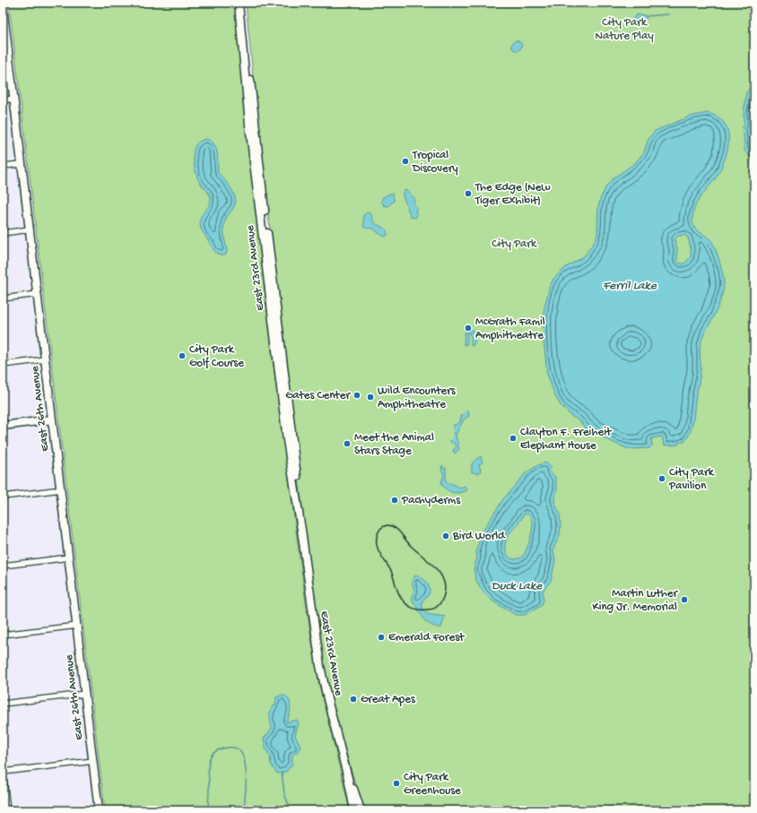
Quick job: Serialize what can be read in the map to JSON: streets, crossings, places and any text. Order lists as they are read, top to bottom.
{
  "streets": {
    "main road": ["East 23rd Avenue", "East 26th Avenue"]
  },
  "water": ["Ferril Lake", "Duck Lake"],
  "parks": ["City Park Nature Play", "City Park"],
  "places": [
    "Tropical Discovery",
    "The Edge (New Tiger Exhibit)",
    "McGrath Famil Amphitheatre",
    "City Park Golf Course",
    "Gates Center",
    "Wild Encounters Amphitheatre",
    "Clayton F. Freiheit Elephant House",
    "Meet the Animal Stars Stage",
    "City Park Pavilion",
    "Pachyderms",
    "Bird World",
    "Martin Luther King Jr. Memorial",
    "Emerald Forest",
    "Great Apes",
    "City Park Greenhouse"
  ]
}
